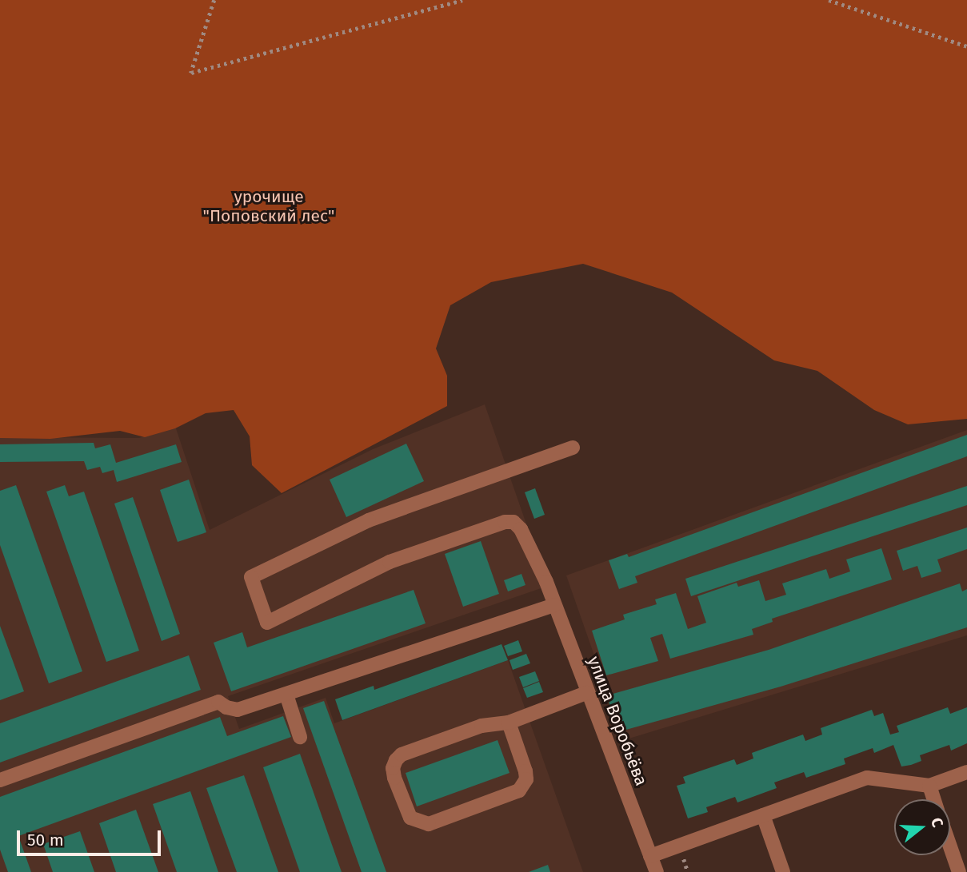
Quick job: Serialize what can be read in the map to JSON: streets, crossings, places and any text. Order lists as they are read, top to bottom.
{
  "streets": {
    "street": ["улица Воробьёва"]
  },
  "parks": ["урочище \"Поповский лес\""],
  "scale_bar": "50 m",
  "north": "right"
}
